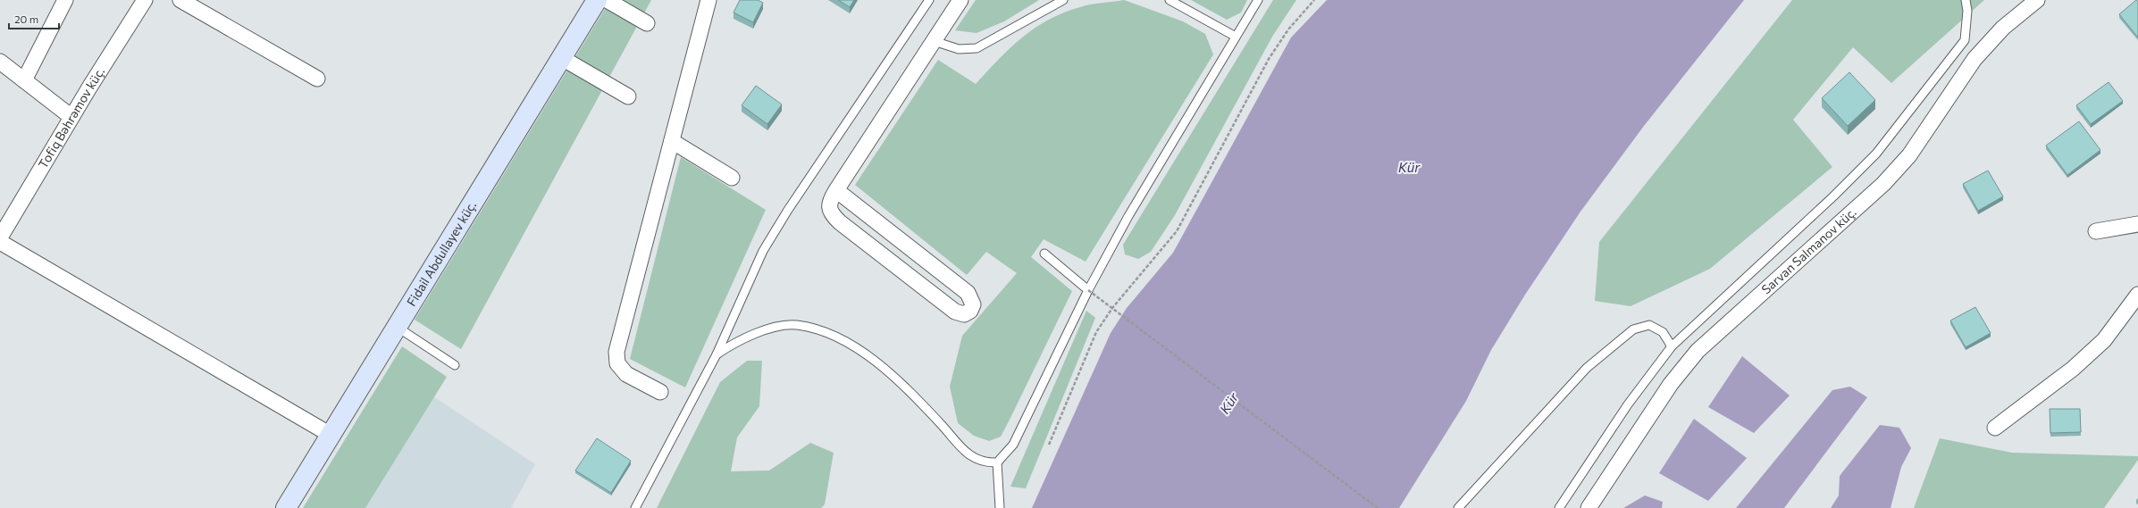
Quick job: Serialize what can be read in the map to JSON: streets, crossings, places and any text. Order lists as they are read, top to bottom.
{
  "streets": {
    "street": ["Tofiq Bəhrəmov küç.", "Sarvan Salmanov küç.", "Fidail Abdullayev küç."]
  },
  "water": ["Kür"],
  "scale_bar": "20 m"
}
